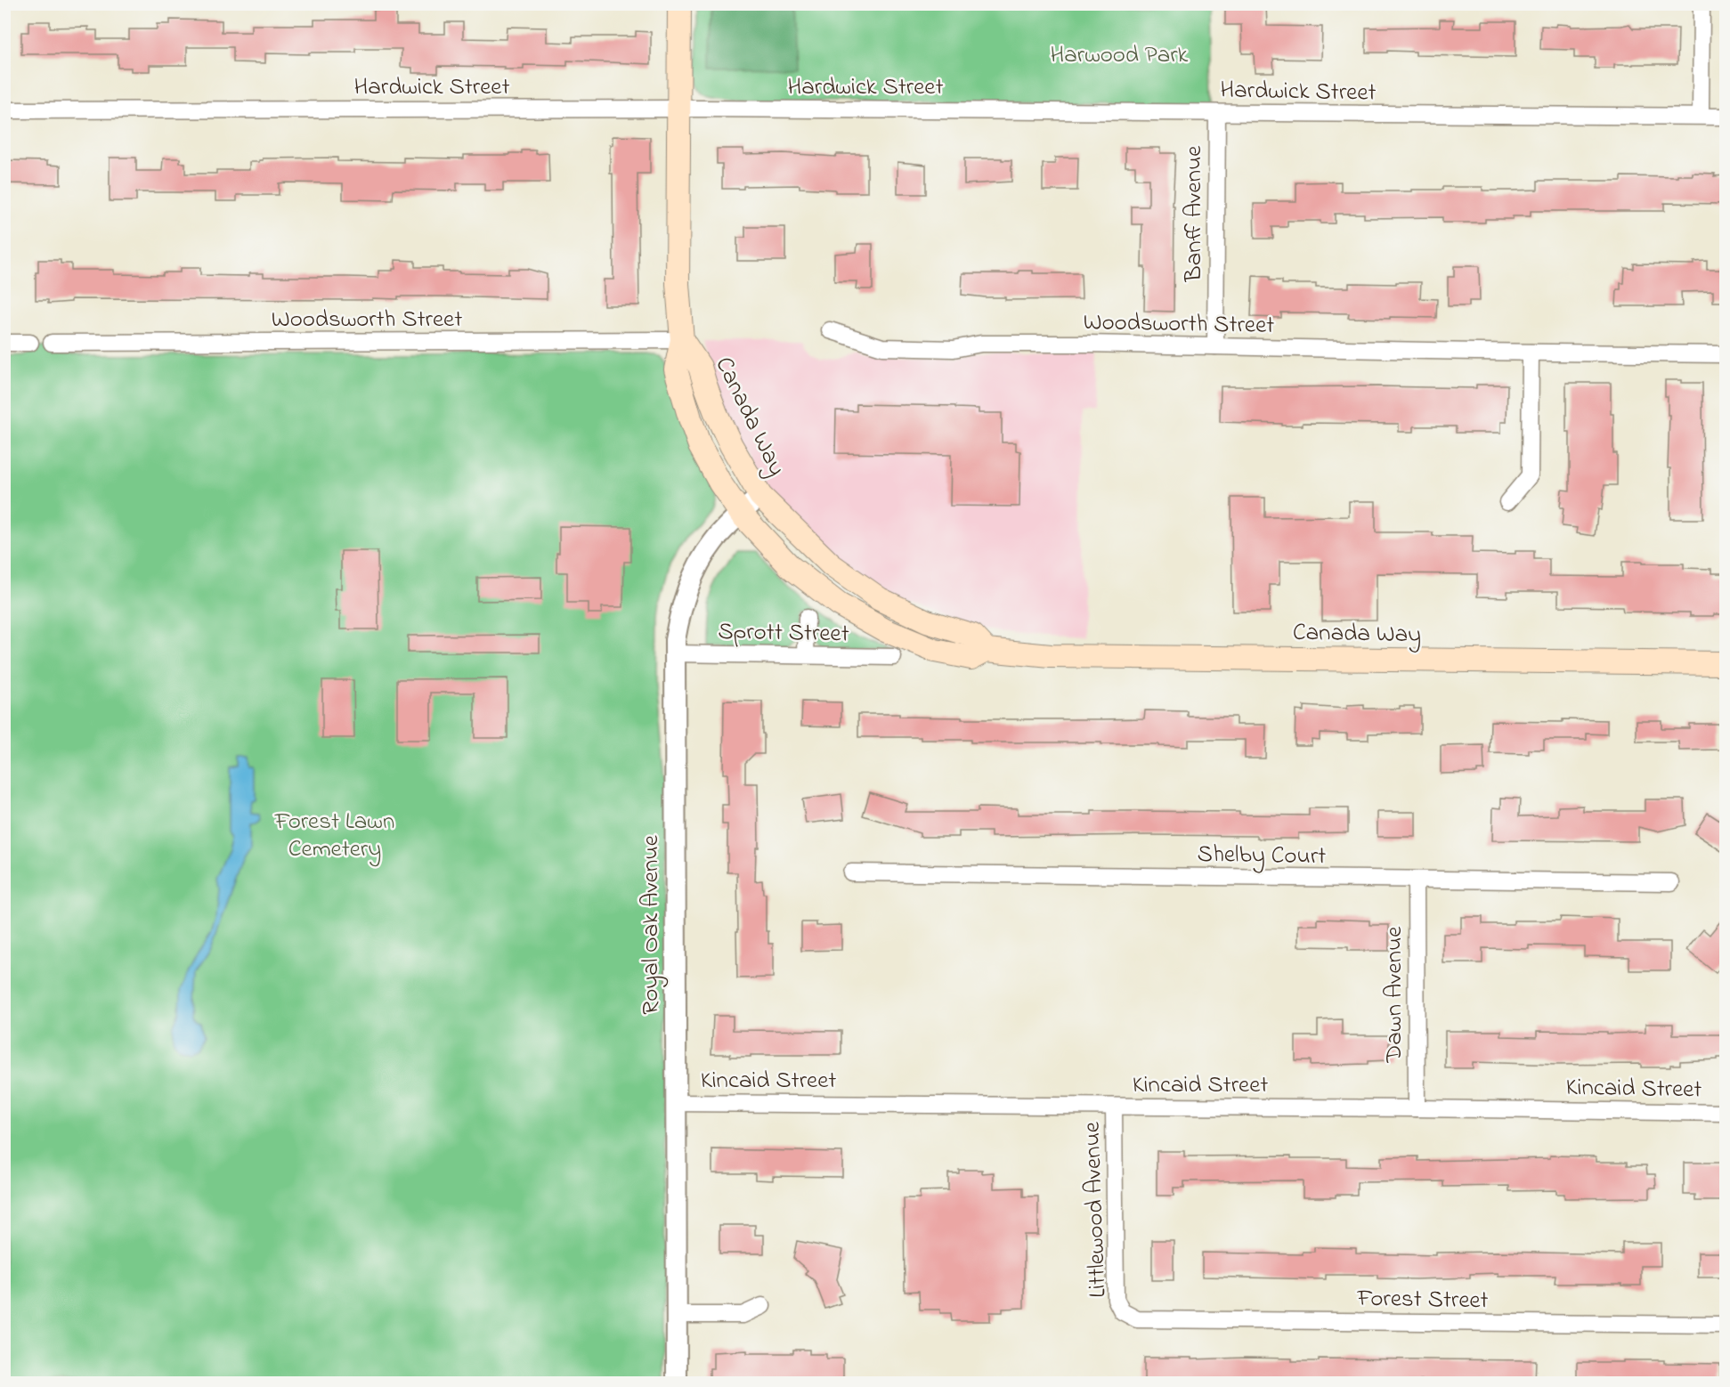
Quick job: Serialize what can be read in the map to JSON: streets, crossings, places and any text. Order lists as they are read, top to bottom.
{
  "streets": {
    "main road": ["Canada Way"],
    "street": [
      "Hardwick Street",
      "Banff Avenue",
      "Woodsworth Street",
      "Sprott Street",
      "Shelby Court",
      "Royal Oak Avenue",
      "Dawn Avenue",
      "Kincaid Street",
      "Littlewood Avenue",
      "Forest Street"
    ]
  },
  "crossings": [
    ["Hardwick Street", "Banff Avenue"],
    ["Hardwick Street", "Canada Way"],
    ["Banff Avenue", "Woodsworth Street"],
    ["Woodsworth Street", "Canada Way"],
    ["Canada Way", "Royal Oak Avenue"],
    ["Sprott Street", "Royal Oak Avenue"],
    ["Shelby Court", "Dawn Avenue"],
    ["Royal Oak Avenue", "Kincaid Street"],
    ["Dawn Avenue", "Kincaid Street"],
    ["Kincaid Street", "Littlewood Avenue"],
    ["Littlewood Avenue", "Forest Street"]
  ],
  "parks": ["Harwood Park", "Forest Lawn Cemetery"]
}
